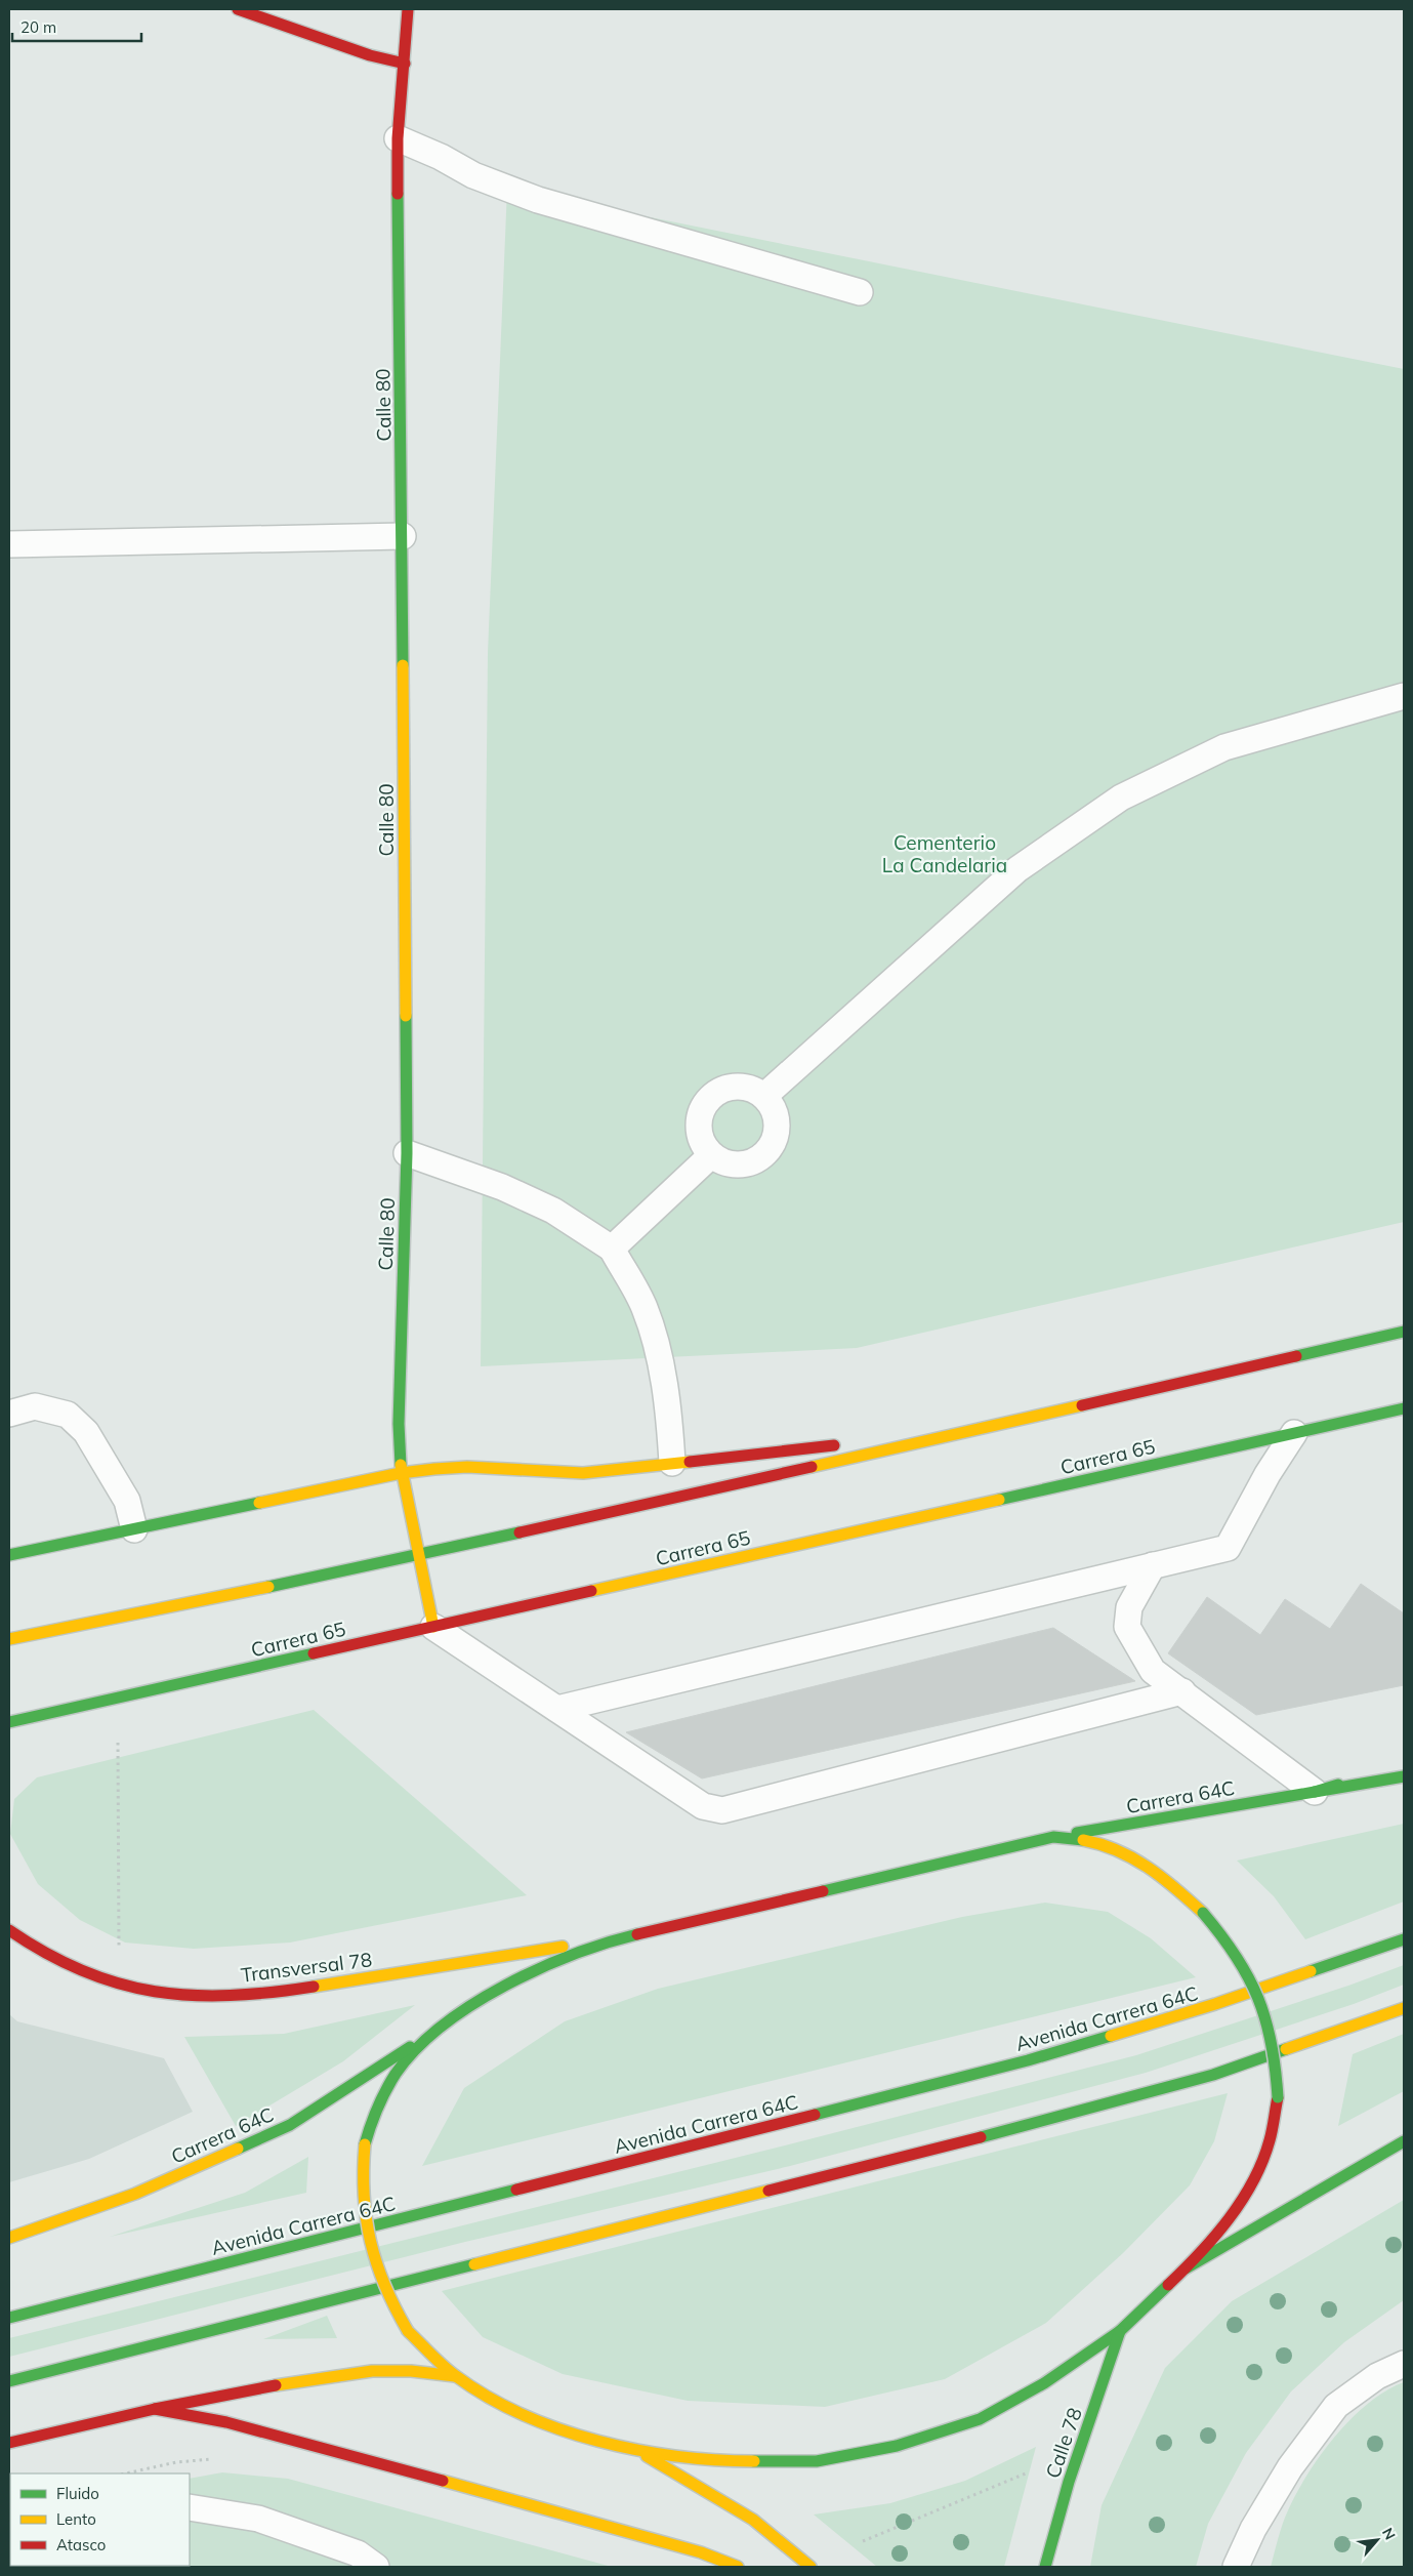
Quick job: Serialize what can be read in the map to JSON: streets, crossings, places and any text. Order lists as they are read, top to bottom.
{
  "streets": {
    "main road": [
      "Calle 80",
      "Carrera 65",
      "Carrera 64C",
      "Transversal 78",
      "Avenida Carrera 64C",
      "Calle 78"
    ]
  },
  "crossings": [
    ["Calle 80", "Carrera 65"]
  ],
  "parks": ["Cementerio La Candelaria"],
  "legend": ["Fluido", "Lento", "Atasco"],
  "scale_bar": "20 m",
  "north": "top right"
}
